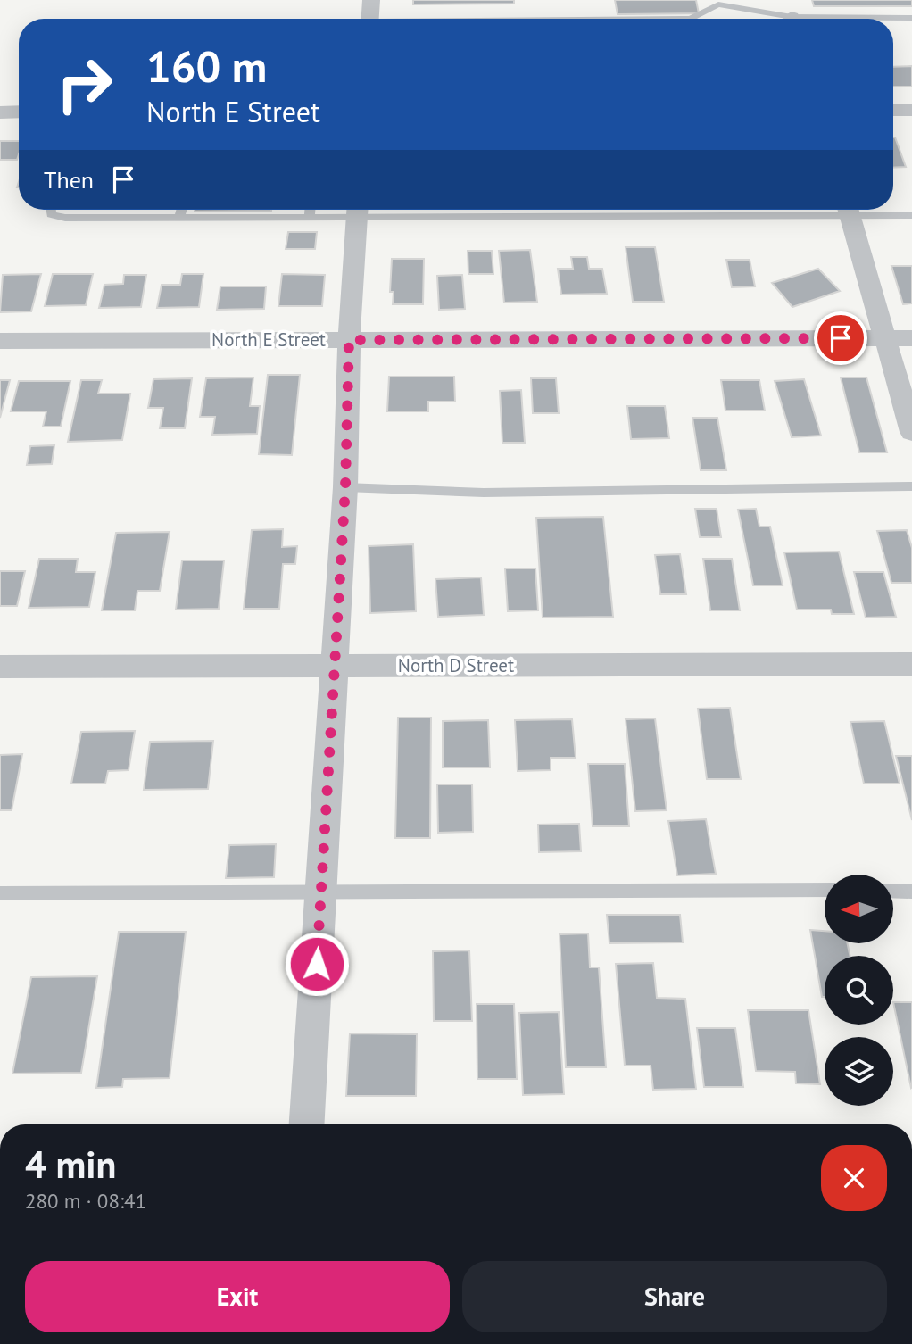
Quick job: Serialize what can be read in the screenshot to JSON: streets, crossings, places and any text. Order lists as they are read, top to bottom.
{
  "streets": {
    "street": ["North E Street", "North D Street"]
  },
  "north": "left",
  "page": {
    "turn": ["160 m", "North E Street"],
    "then": "Then",
    "heading": ["4 min", "280 m · 08:41"],
    "buttons": ["Exit", "Share"]
  }
}
